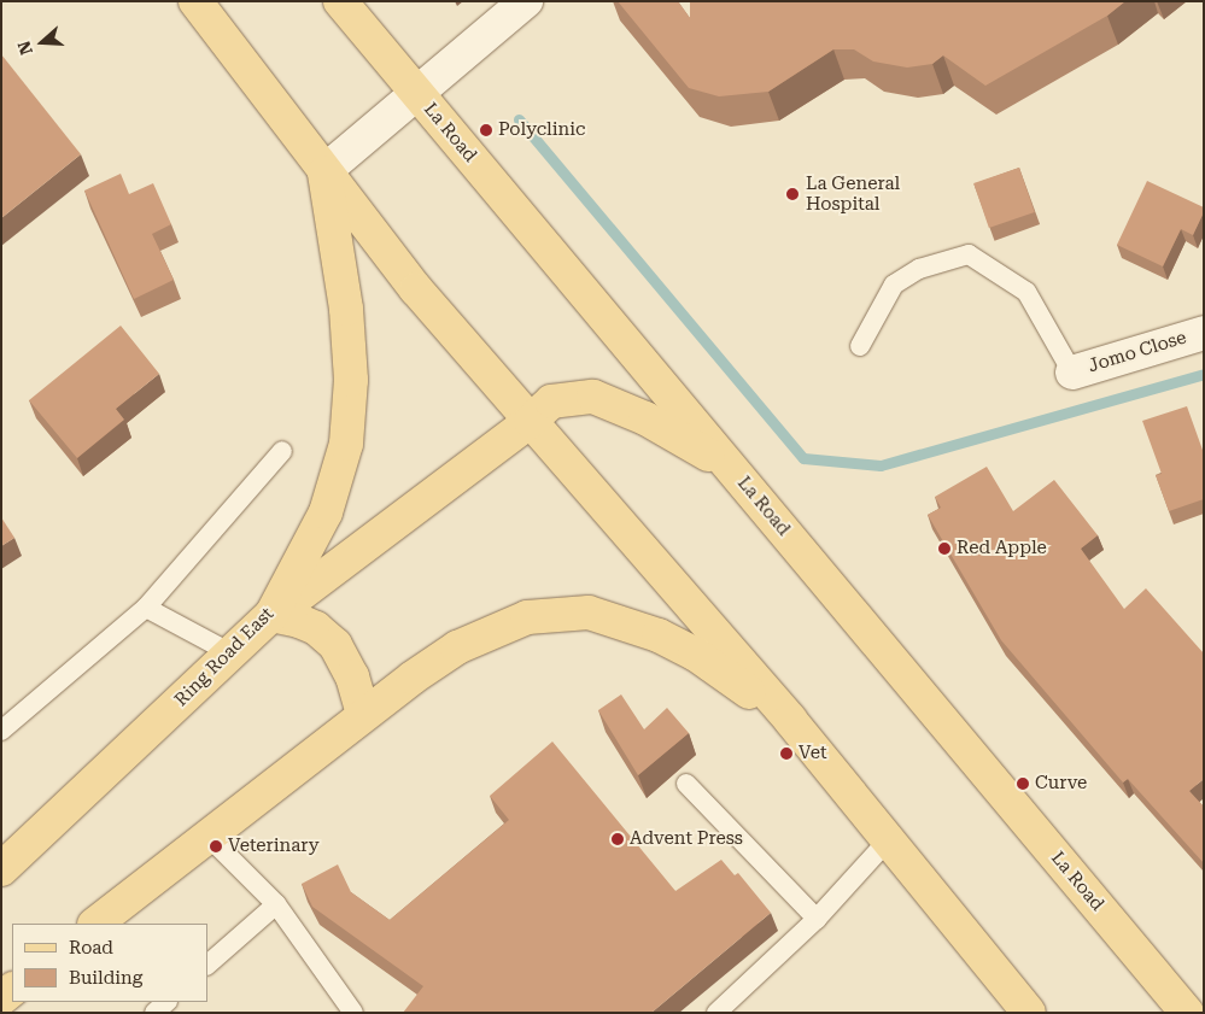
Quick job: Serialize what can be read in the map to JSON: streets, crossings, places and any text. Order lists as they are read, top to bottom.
{
  "streets": {
    "main road": ["La Road", "Ring Road East"],
    "street": ["Jomo Close"]
  },
  "places": [
    "Polyclinic",
    "La General Hospital",
    "Red Apple",
    "Vet",
    "Curve",
    "Advent Press",
    "Veterinary"
  ],
  "legend": ["Road", "Building"],
  "north": "left"
}
